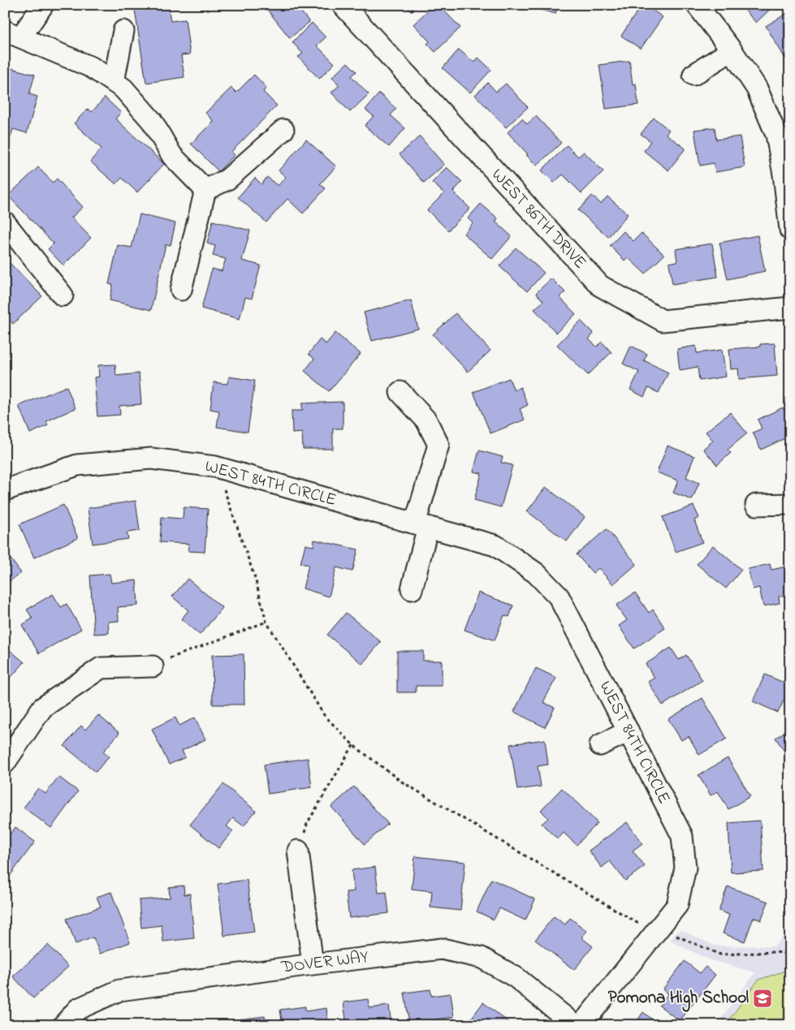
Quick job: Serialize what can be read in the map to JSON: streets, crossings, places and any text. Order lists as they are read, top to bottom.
{
  "streets": {
    "street": ["WEST 86TH DRIVE", "WEST 84TH CIRCLE", "DOVER WAY"]
  },
  "places": {
    "school or university": ["Pomona High School"]
  }
}
